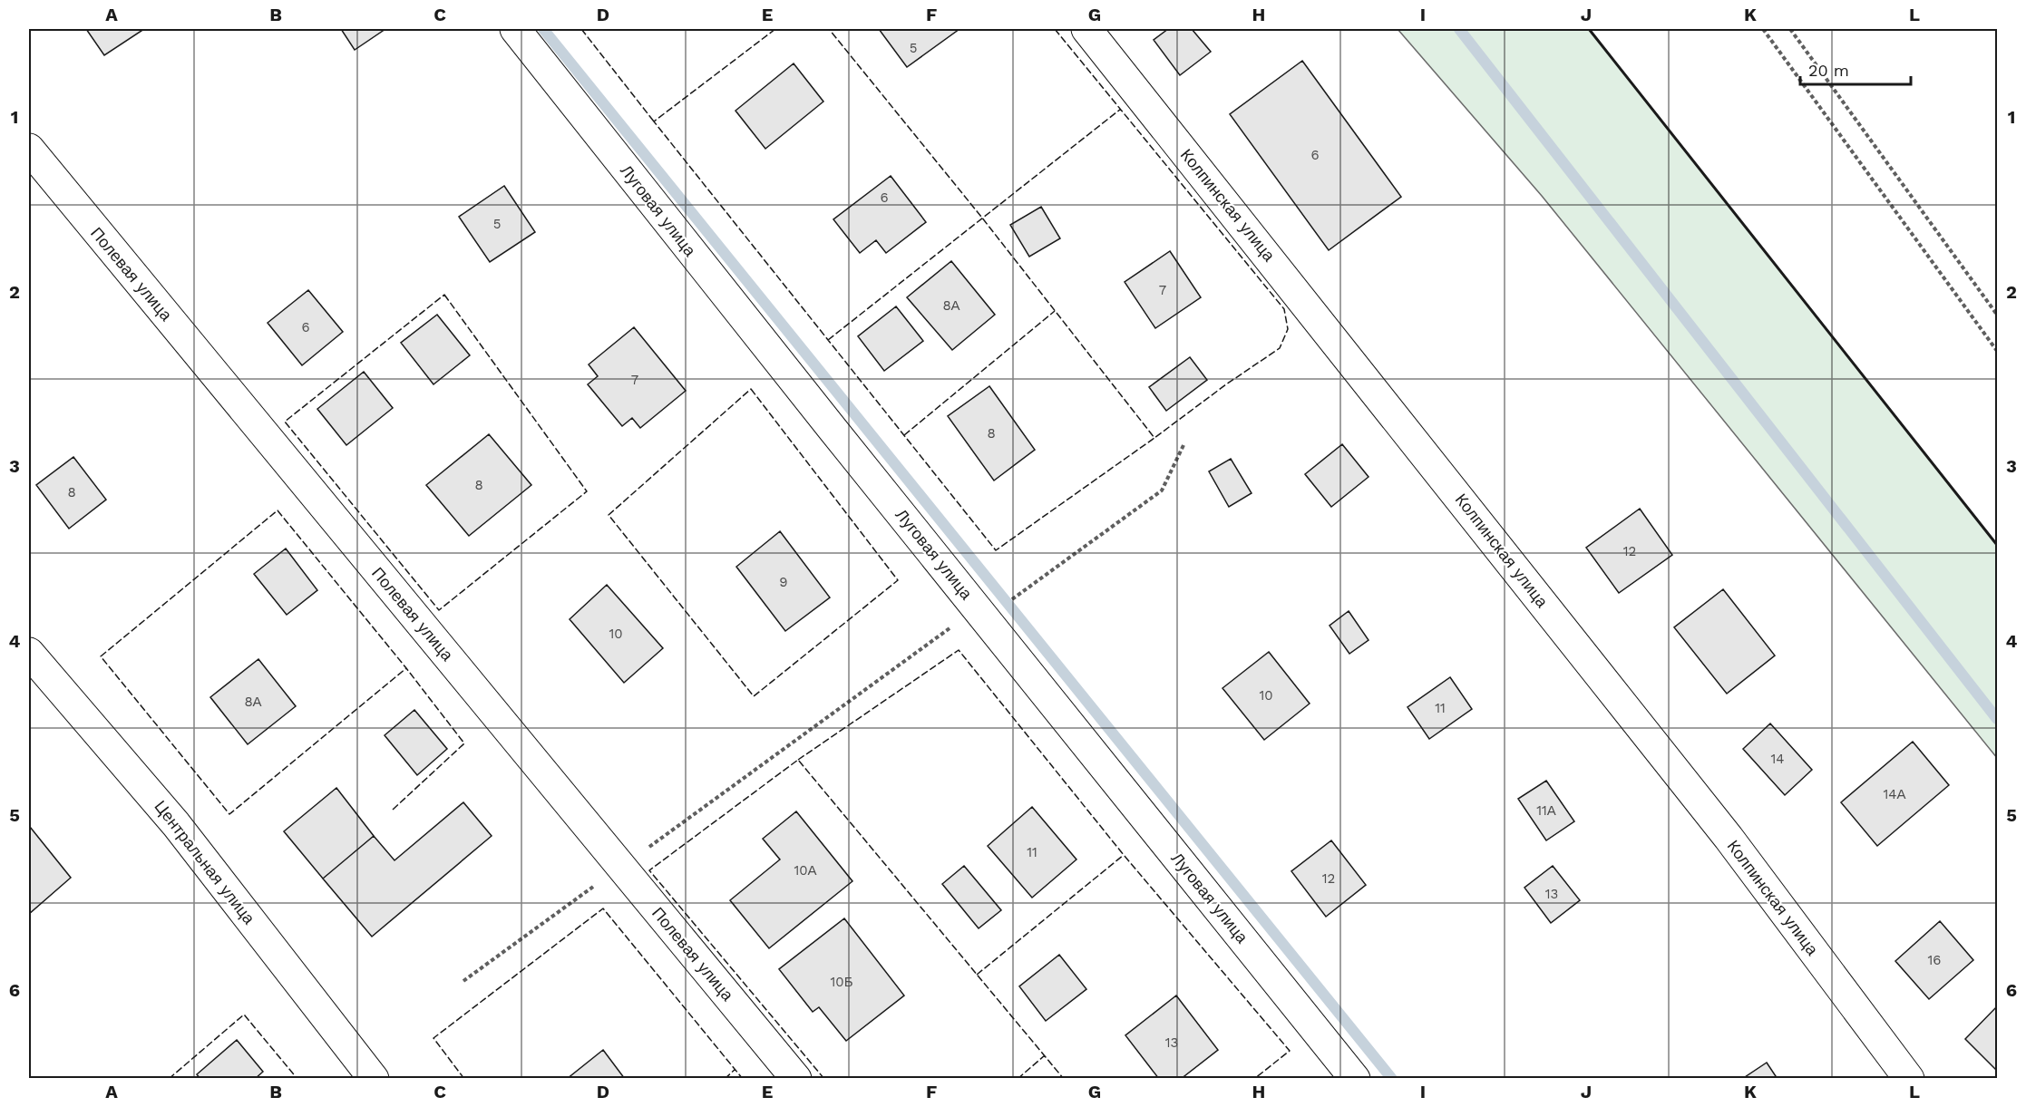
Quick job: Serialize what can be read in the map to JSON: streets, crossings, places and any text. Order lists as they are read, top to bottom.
{
  "streets": {
    "street": [
      "Колпинская улица",
      "Луговая улица",
      "Полевая улица",
      "Центральная улица"
    ]
  },
  "house_numbers": [
    "5",
    "6",
    "6",
    "5",
    "7",
    "8А",
    "6",
    "7",
    "8",
    "8",
    "8",
    "12",
    "9",
    "10",
    "10",
    "8А",
    "11",
    "14",
    "14А",
    "11А",
    "11",
    "10А",
    "12",
    "13",
    "16",
    "10Б",
    "13"
  ],
  "scale_bar": "20 m",
  "grid": {
    "columns": [
      "A",
      "B",
      "C",
      "D",
      "E",
      "F",
      "G",
      "H",
      "I",
      "J",
      "K",
      "L"
    ],
    "rows": [
      "1",
      "2",
      "3",
      "4",
      "5",
      "6"
    ]
  }
}
